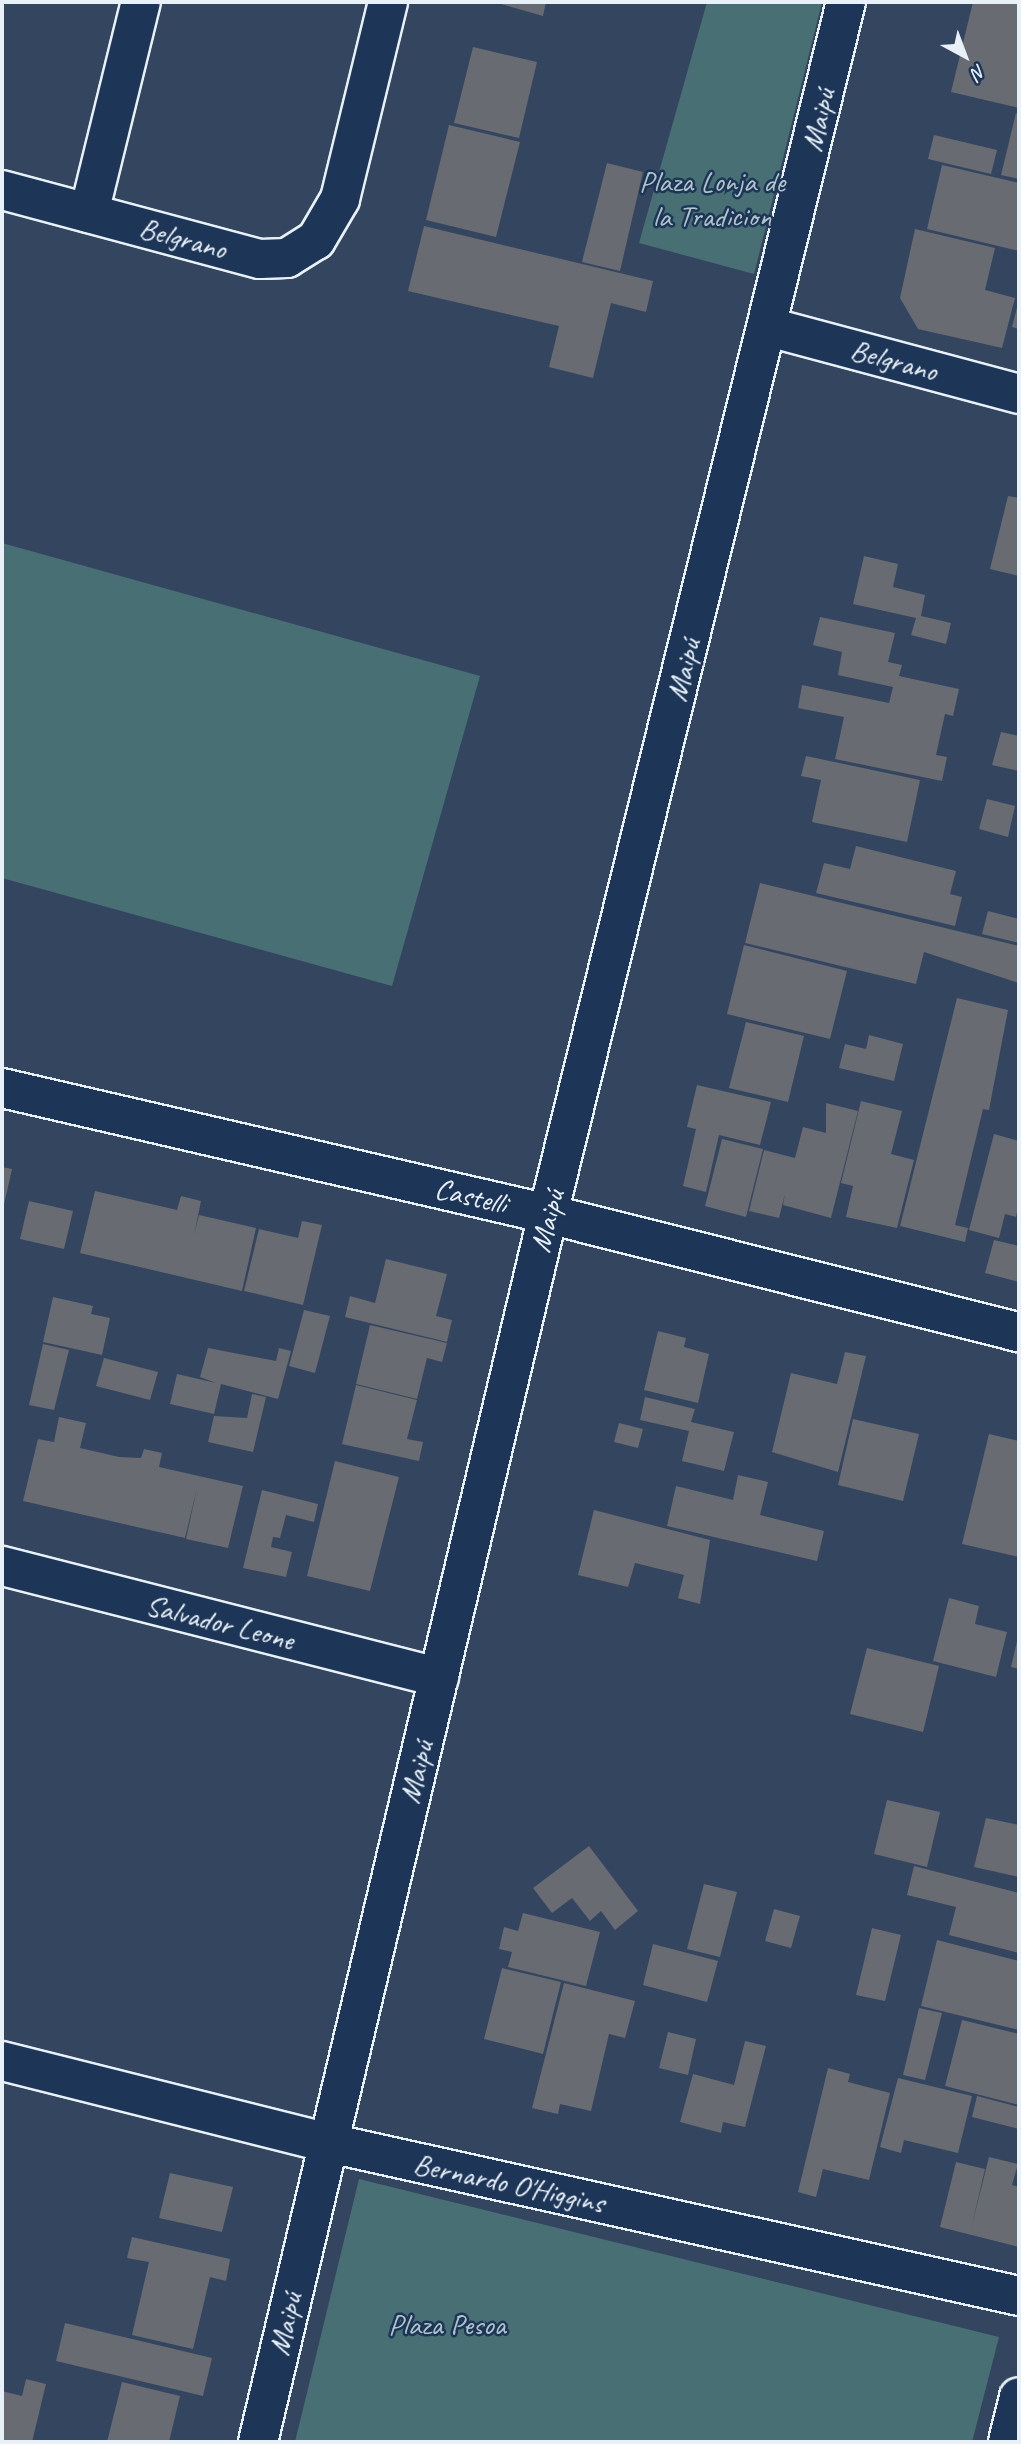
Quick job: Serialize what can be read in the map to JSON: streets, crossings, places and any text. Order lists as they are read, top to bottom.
{
  "streets": {
    "street": [
      "Maipú",
      "Belgrano",
      "Castelli",
      "Salvador Leone",
      "Bernardo O'Higgins"
    ]
  },
  "crossings": [
    ["Maipú", "Belgrano"],
    ["Maipú", "Castelli"],
    ["Maipú", "Salvador Leone"],
    ["Maipú", "Bernardo O'Higgins"]
  ],
  "parks": ["Plaza Lonja de la Tradicion", "Plaza Pesoa"],
  "north": "bottom right"
}
